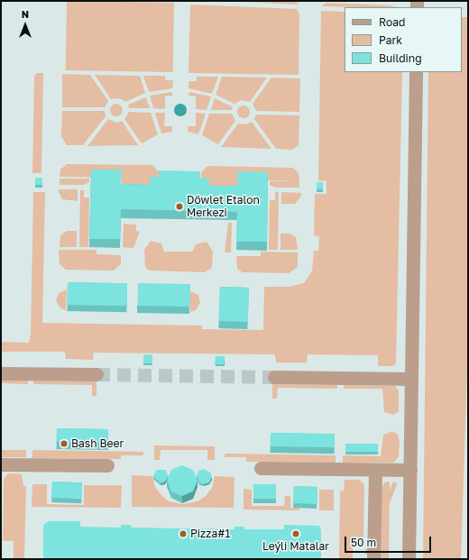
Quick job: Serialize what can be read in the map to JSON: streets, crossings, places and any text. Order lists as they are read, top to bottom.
{
  "places": [
    "Döwlet Etalon Merkezi",
    "Bash Beer",
    "Pizza#1",
    "Leýli Matalar"
  ],
  "legend": ["Road", "Park", "Building"],
  "scale_bar": "50 m",
  "north": "top"
}
